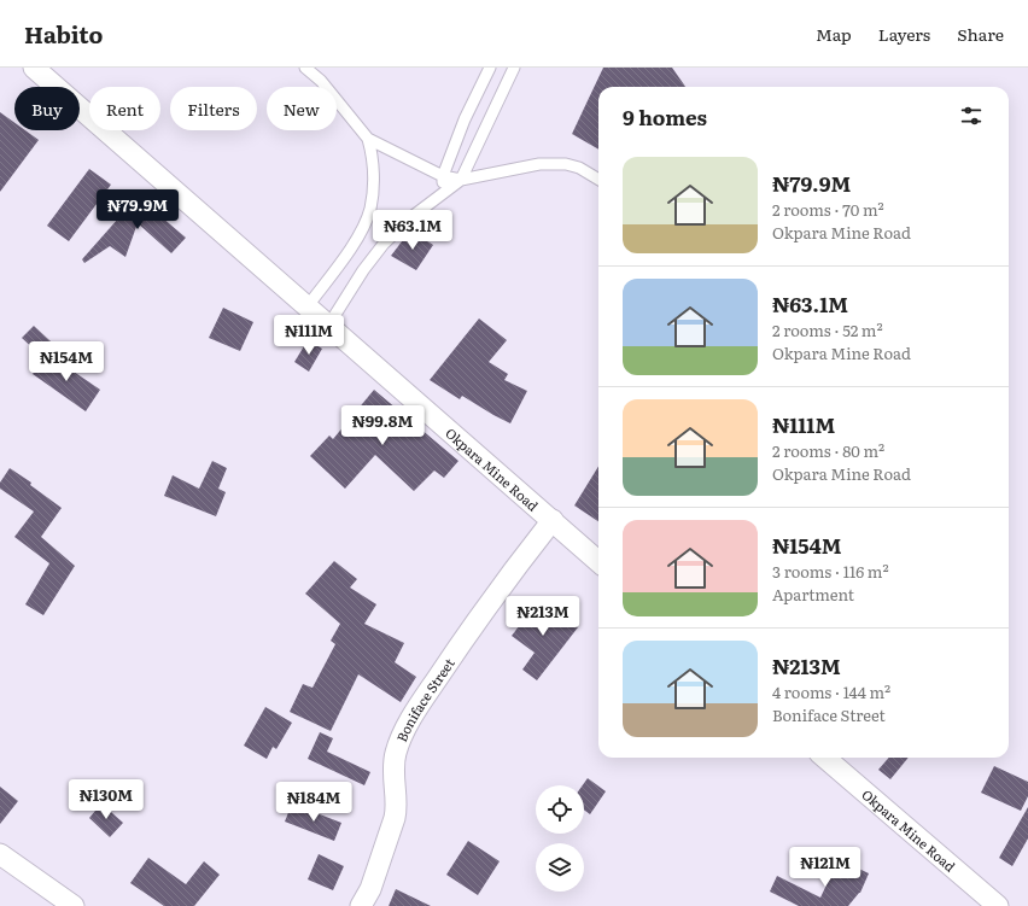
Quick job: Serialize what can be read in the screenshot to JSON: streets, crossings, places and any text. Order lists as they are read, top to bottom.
{
  "streets": {
    "street": ["Okpara Mine Road", "Boniface Street"]
  },
  "crossings": [
    ["Okpara Mine Road", "Boniface Street"]
  ],
  "page": {
    "header": "Habito",
    "nav": ["Map", "Layers", "Share"],
    "chip": [
      "Buy",
      "Rent",
      "Filters",
      "New"
    ],
    "heading": "9 homes",
    "list": [
      {
        "name": "₦79.9M",
        "note": "2 rooms · 70 m² · Okpara Mine Road"
      },
      {
        "name": "₦63.1M",
        "note": "2 rooms · 52 m² · Okpara Mine Road"
      },
      {
        "name": "₦111M",
        "note": "2 rooms · 80 m² · Okpara Mine Road"
      },
      {
        "name": "₦154M",
        "note": "3 rooms · 116 m² · Apartment"
      },
      {
        "name": "₦213M",
        "note": "4 rooms · 144 m² · Boniface Street"
      }
    ],
    "price": [
      "₦79.9M",
      "₦63.1M",
      "₦111M",
      "₦154M",
      "₦99.8M",
      "₦213M",
      "₦130M",
      "₦184M",
      "₦121M"
    ]
  }
}
